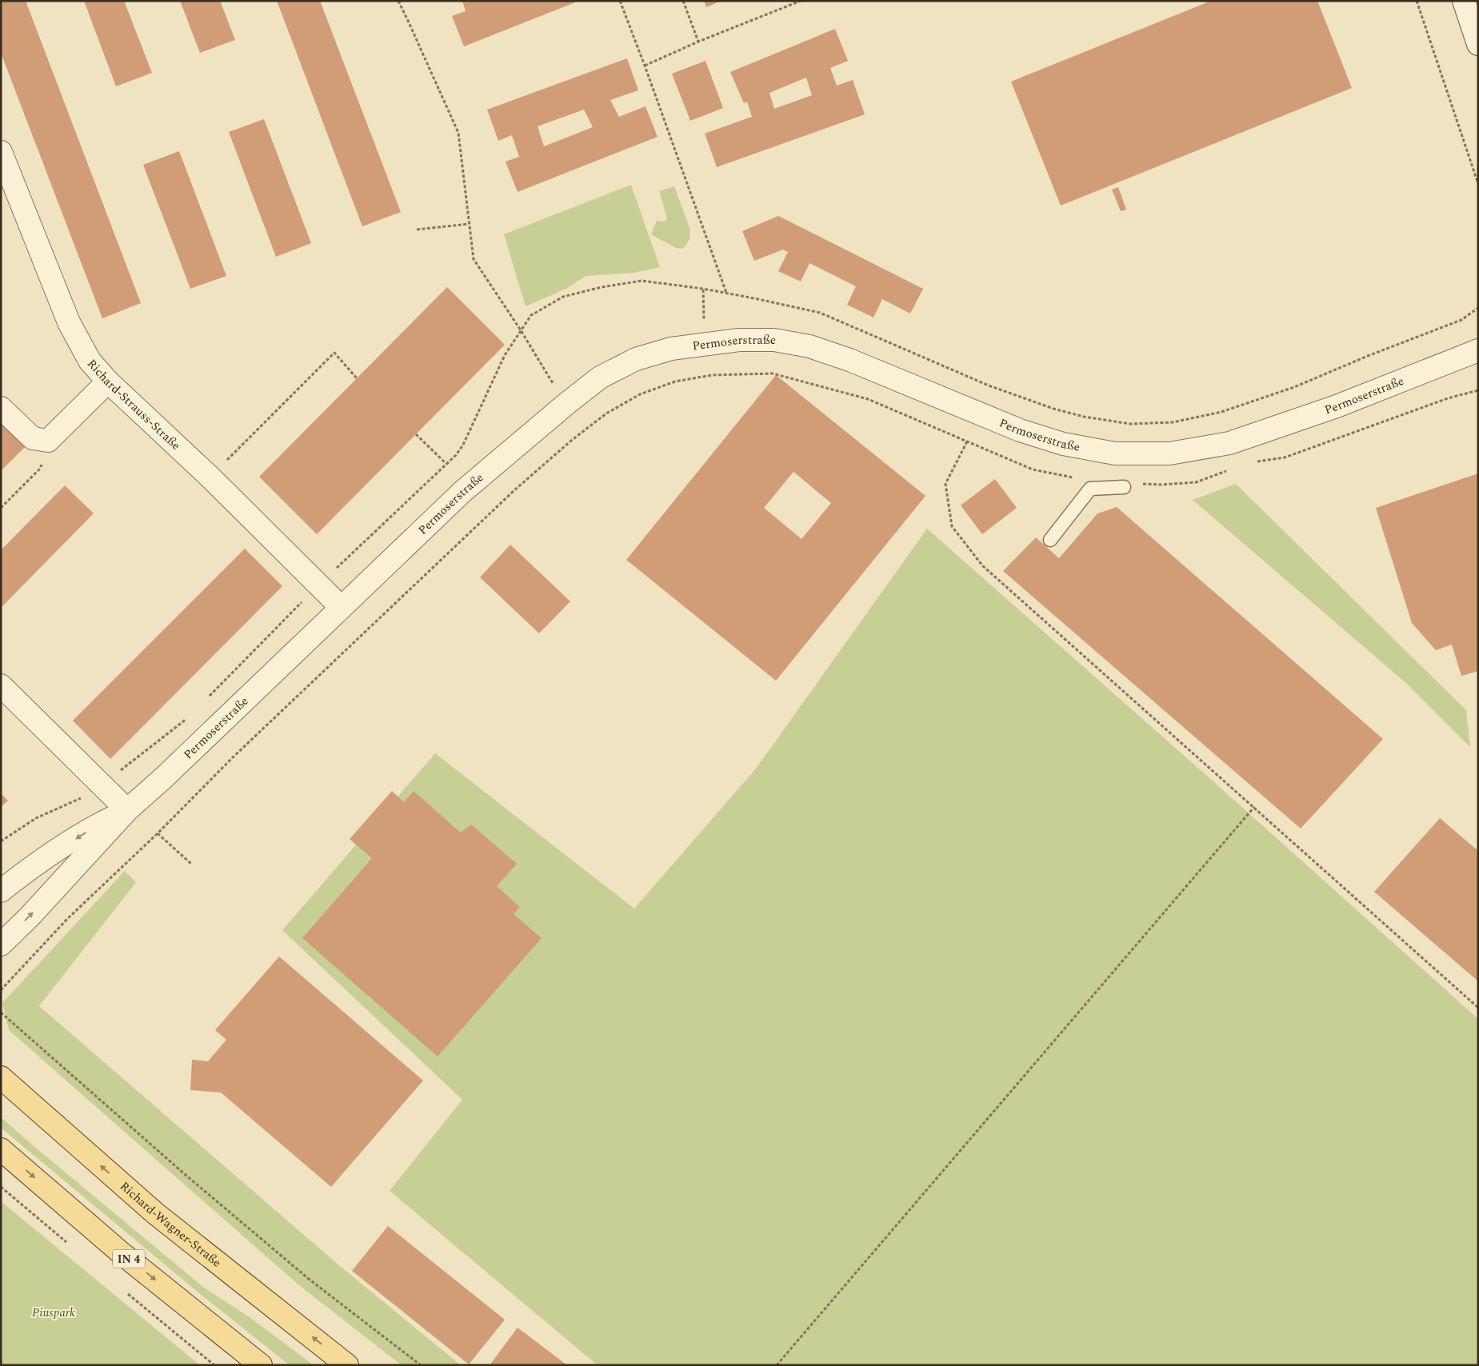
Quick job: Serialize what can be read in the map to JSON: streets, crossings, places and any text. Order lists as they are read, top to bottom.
{
  "streets": {
    "main road": ["Richard-Wagner-Straße", "IN 4"],
    "street": ["Permoserstraße", "Richard-Strauss-Straße"]
  },
  "crossings": [
    ["Permoserstraße", "Richard-Strauss-Straße"]
  ],
  "parks": ["Piuspark"]
}
